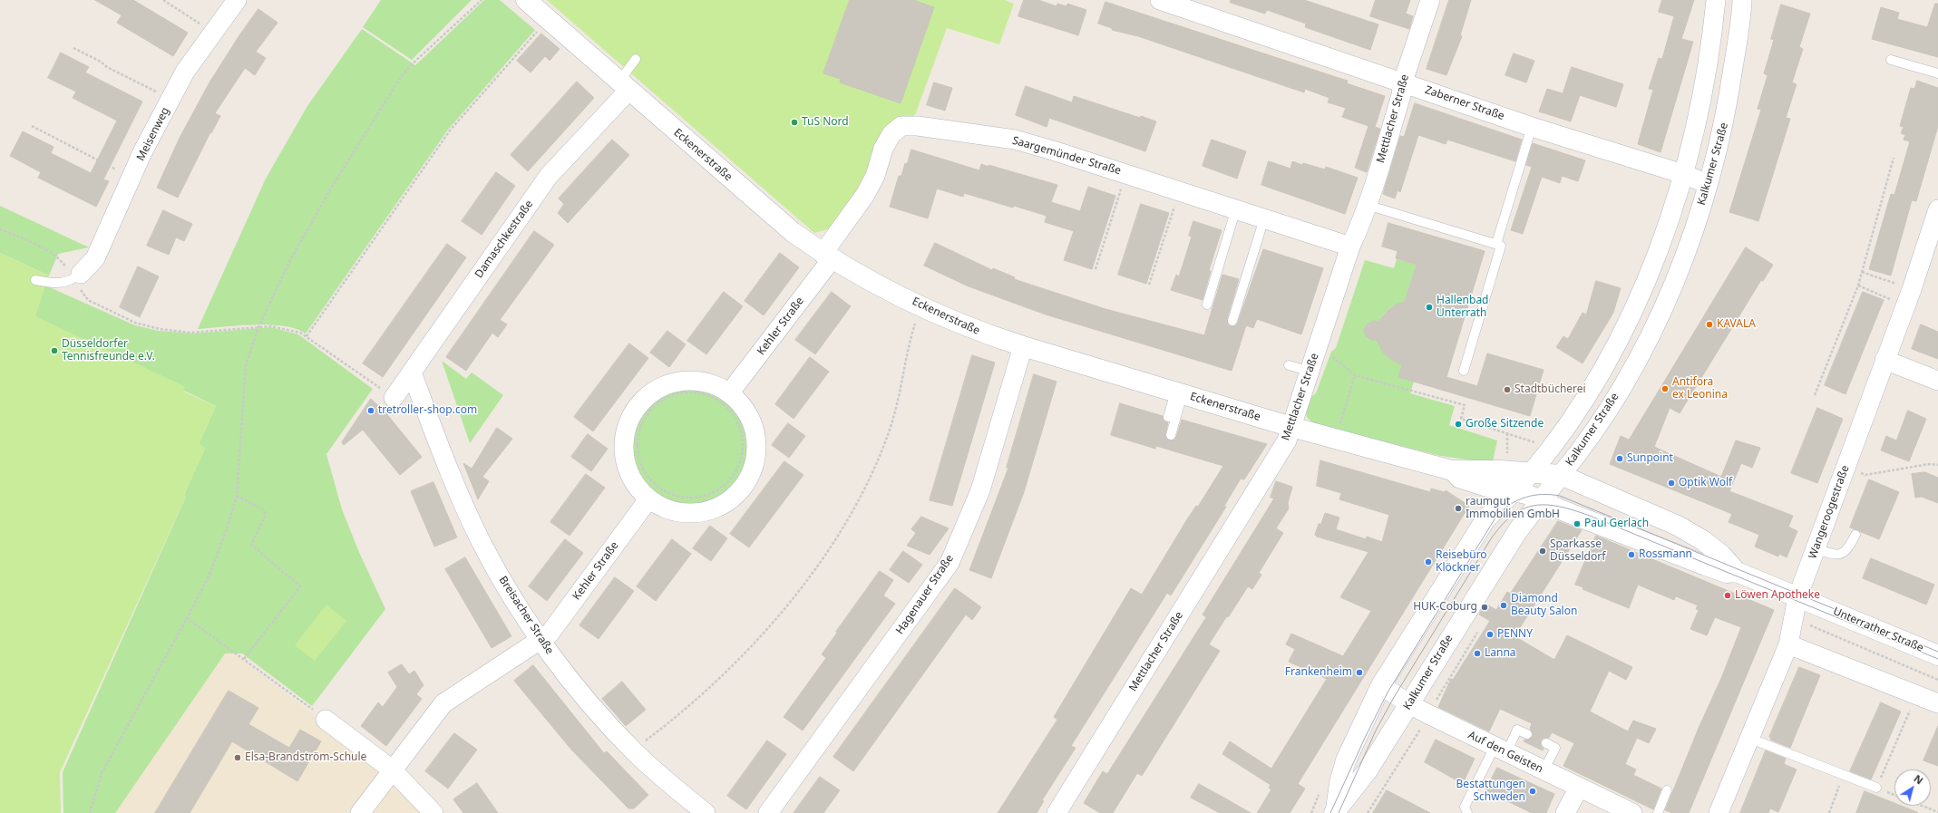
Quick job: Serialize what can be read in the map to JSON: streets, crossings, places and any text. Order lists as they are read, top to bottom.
{
  "streets": {
    "main road": ["Eckenerstraße", "Kalkumer Straße", "Unterrather Straße"],
    "street": [
      "Zaberner Straße",
      "Mettlacher Straße",
      "Meisenweg",
      "Saargemünder Straße",
      "Damaschkestraße",
      "Kehler Straße",
      "Wangeroogestraße",
      "Hagenauer Straße",
      "Breisacher Straße",
      "Auf den Geisten"
    ]
  },
  "crossings": [
    ["Zaberner Straße", "Mettlacher Straße"],
    ["Zaberner Straße", "Kalkumer Straße"],
    ["Mettlacher Straße", "Eckenerstraße"],
    ["Mettlacher Straße", "Saargemünder Straße"],
    ["Eckenerstraße", "Saargemünder Straße"],
    ["Eckenerstraße", "Kalkumer Straße"],
    ["Eckenerstraße", "Damaschkestraße"],
    ["Eckenerstraße", "Kehler Straße"],
    ["Eckenerstraße", "Hagenauer Straße"],
    ["Eckenerstraße", "Unterrather Straße"],
    ["Saargemünder Straße", "Kehler Straße"],
    ["Kalkumer Straße", "Unterrather Straße"],
    ["Kalkumer Straße", "Auf den Geisten"],
    ["Damaschkestraße", "Breisacher Straße"],
    ["Kehler Straße", "Breisacher Straße"],
    ["Wangeroogestraße", "Unterrather Straße"]
  ],
  "places": [
    "TuS Nord",
    "Hallenbad Unterrath",
    "KAVALA",
    "Düsseldorfer Tennisfreunde e.V.",
    "Antifora ex Leonina",
    "Stadtbücherei",
    "tretroller-shop.com",
    "Große Sitzende",
    "Sunpoint",
    "Optik Wolf",
    "raumgut Immobilien GmbH",
    "Paul Gerlach",
    "Sparkasse Düsseldorf",
    "Rossmann",
    "Reisebüro Klöckner",
    "Löwen Apotheke",
    "Diamond Beauty Salon",
    "HUK-Coburg",
    "PENNY",
    "Lanna",
    "Frankenheim",
    "Elsa-Brandström-Schule",
    "Bestattungen Schweden"
  ],
  "north": "top right"
}
